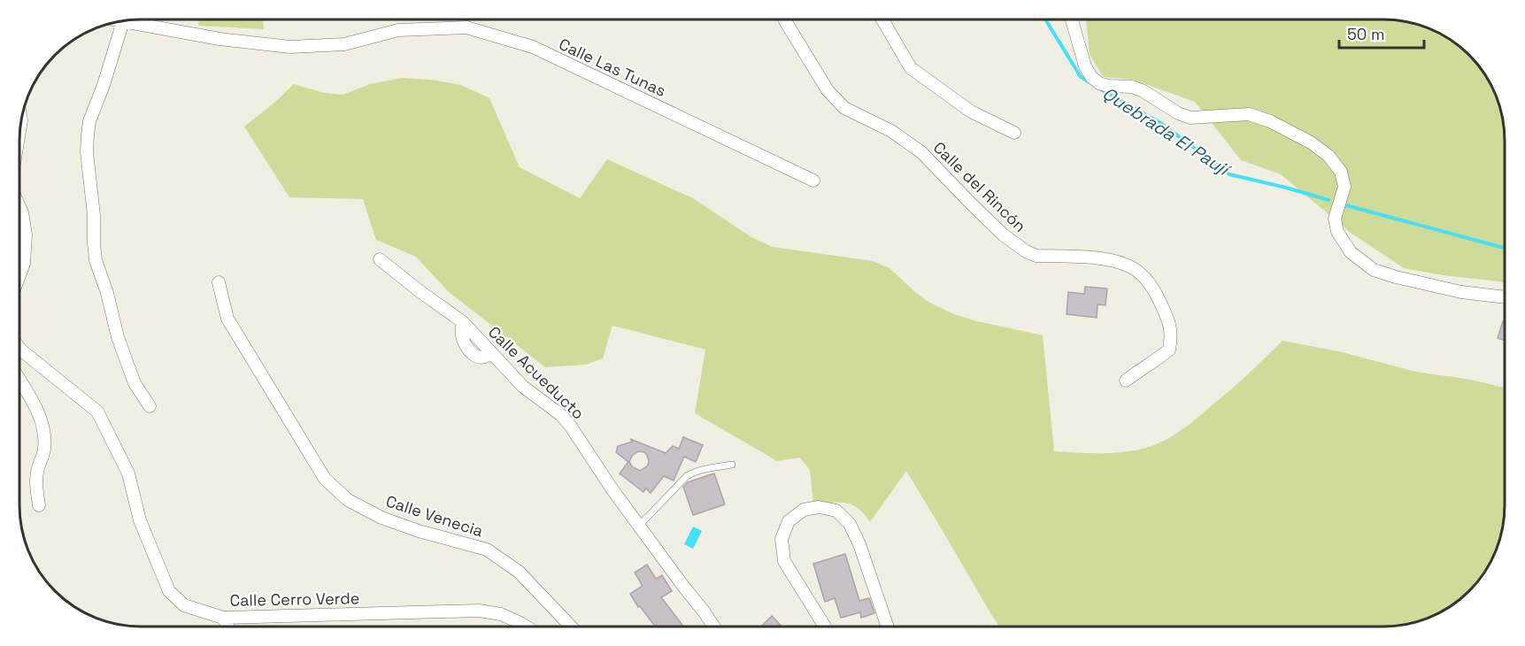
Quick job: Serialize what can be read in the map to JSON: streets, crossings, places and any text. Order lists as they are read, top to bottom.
{
  "streets": {
    "street": [
      "Calle Las Tunas",
      "Calle del Rincón",
      "Calle Acueducto",
      "Calle Venecia",
      "Calle Cerro Verde"
    ]
  },
  "water": ["Quebrada El Paují"],
  "scale_bar": "50 m"
}
